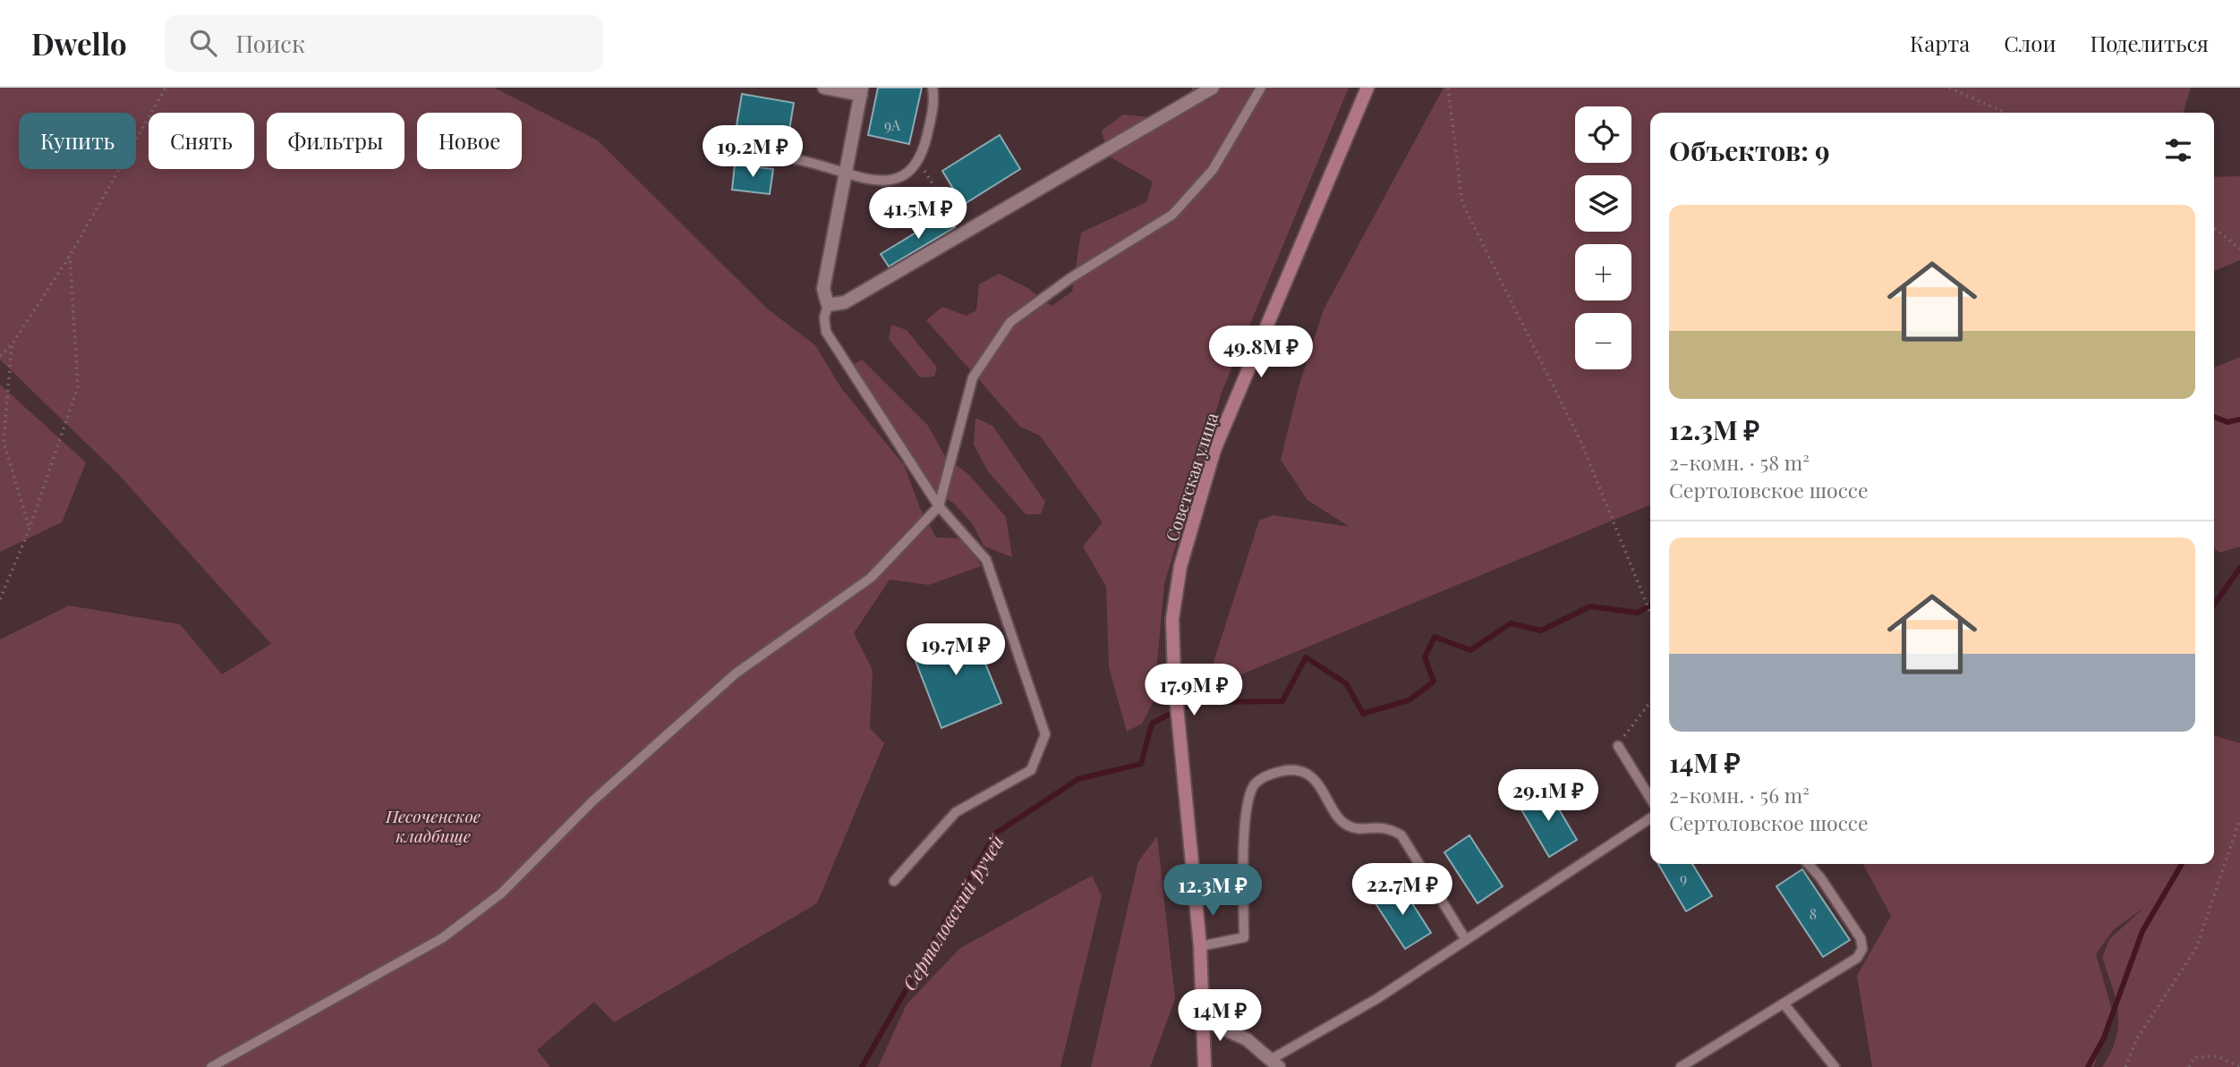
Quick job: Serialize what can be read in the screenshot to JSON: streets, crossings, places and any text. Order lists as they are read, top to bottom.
{
  "streets": {
    "main road": ["Советская улица"]
  },
  "water": ["Сертоловский ручей"],
  "parks": ["Песоченское кладбище"],
  "house_numbers": ["9А", "9", "8"],
  "page": {
    "header": "Dwello",
    "search": "Поиск",
    "nav": ["Карта", "Слои", "Поделиться"],
    "map_buttons": ["+", "−"],
    "chip": [
      "Купить",
      "Снять",
      "Фильтры",
      "Новое"
    ],
    "heading": "Объектов: 9",
    "price": [
      "19.2M ₽",
      "41.5M ₽",
      "49.8M ₽",
      "19.7M ₽",
      "17.9M ₽",
      "29.1M ₽",
      "22.7M ₽",
      "12.3M ₽",
      "14M ₽"
    ],
    "list": [
      {
        "name": "12.3M ₽",
        "note": "2-комн. · 58 m² · Сертоловское шоссе"
      },
      {
        "name": "14M ₽",
        "note": "2-комн. · 56 m² · Сертоловское шоссе"
      }
    ]
  }
}
